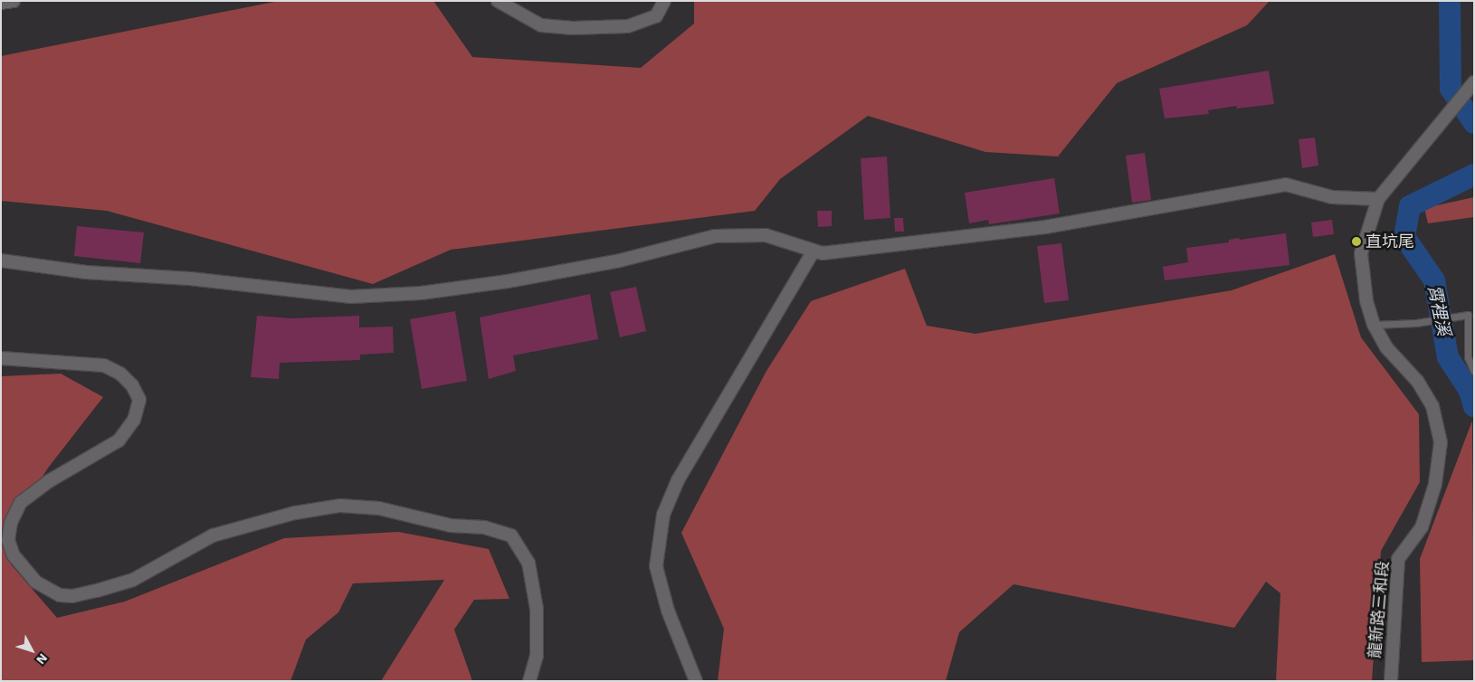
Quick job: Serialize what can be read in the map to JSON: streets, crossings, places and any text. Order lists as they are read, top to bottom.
{
  "streets": {
    "street": ["龍新路三和段"]
  },
  "water": ["霄裡溪"],
  "places": ["直坑尾"],
  "north": "bottom right"
}
